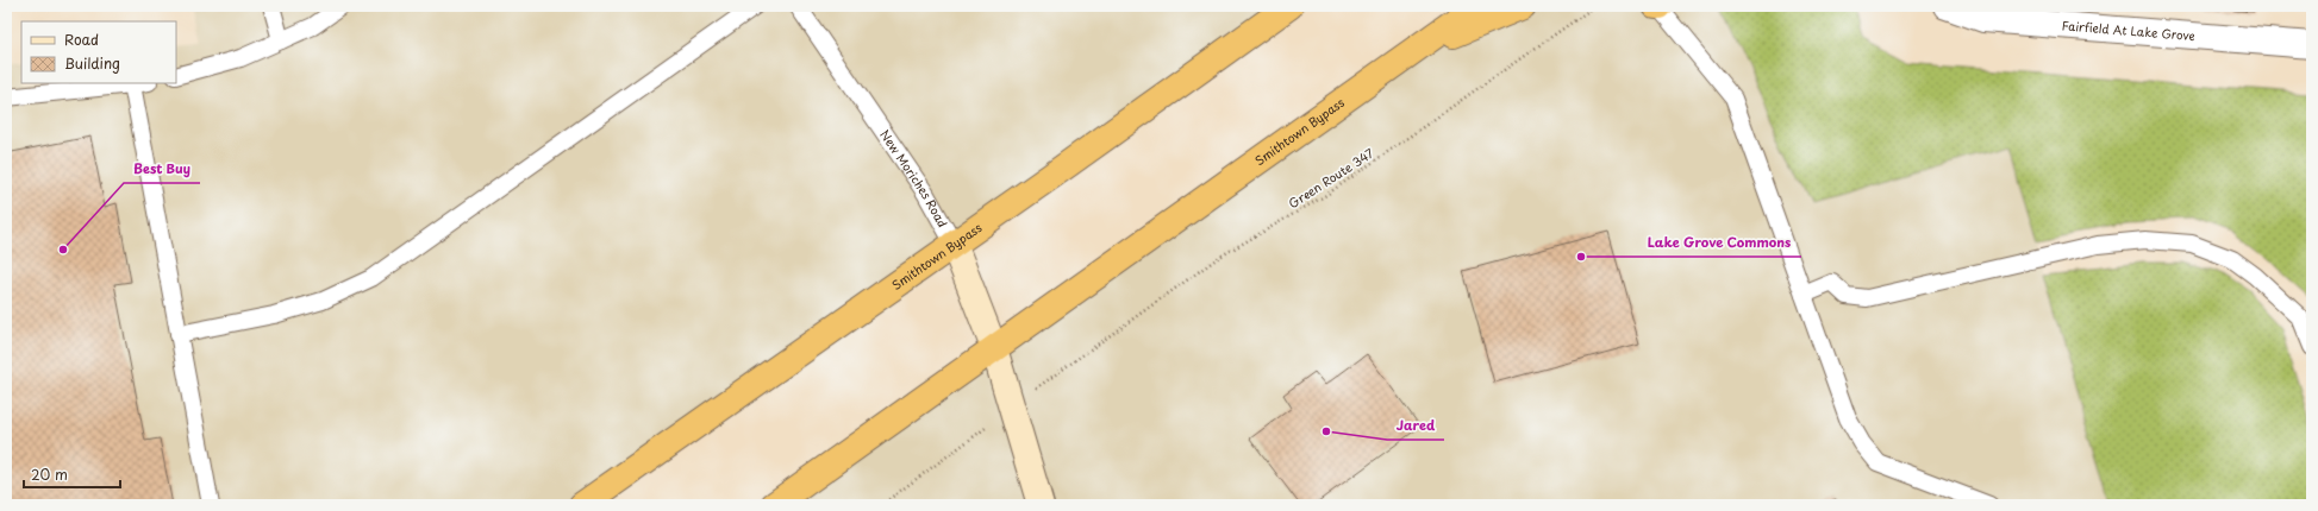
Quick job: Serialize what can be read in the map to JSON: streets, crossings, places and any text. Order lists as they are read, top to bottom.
{
  "streets": {
    "highway": ["Smithtown Bypass"],
    "main road": ["New Moriches Road"],
    "street": ["Fairfield At Lake Grove"],
    "path": ["Green Route 347"]
  },
  "crossings": [
    ["Smithtown Bypass", "New Moriches Road"]
  ],
  "places": ["Best Buy", "Lake Grove Commons", "Jared"],
  "legend": ["Road", "Building"],
  "scale_bar": "20 m"
}
